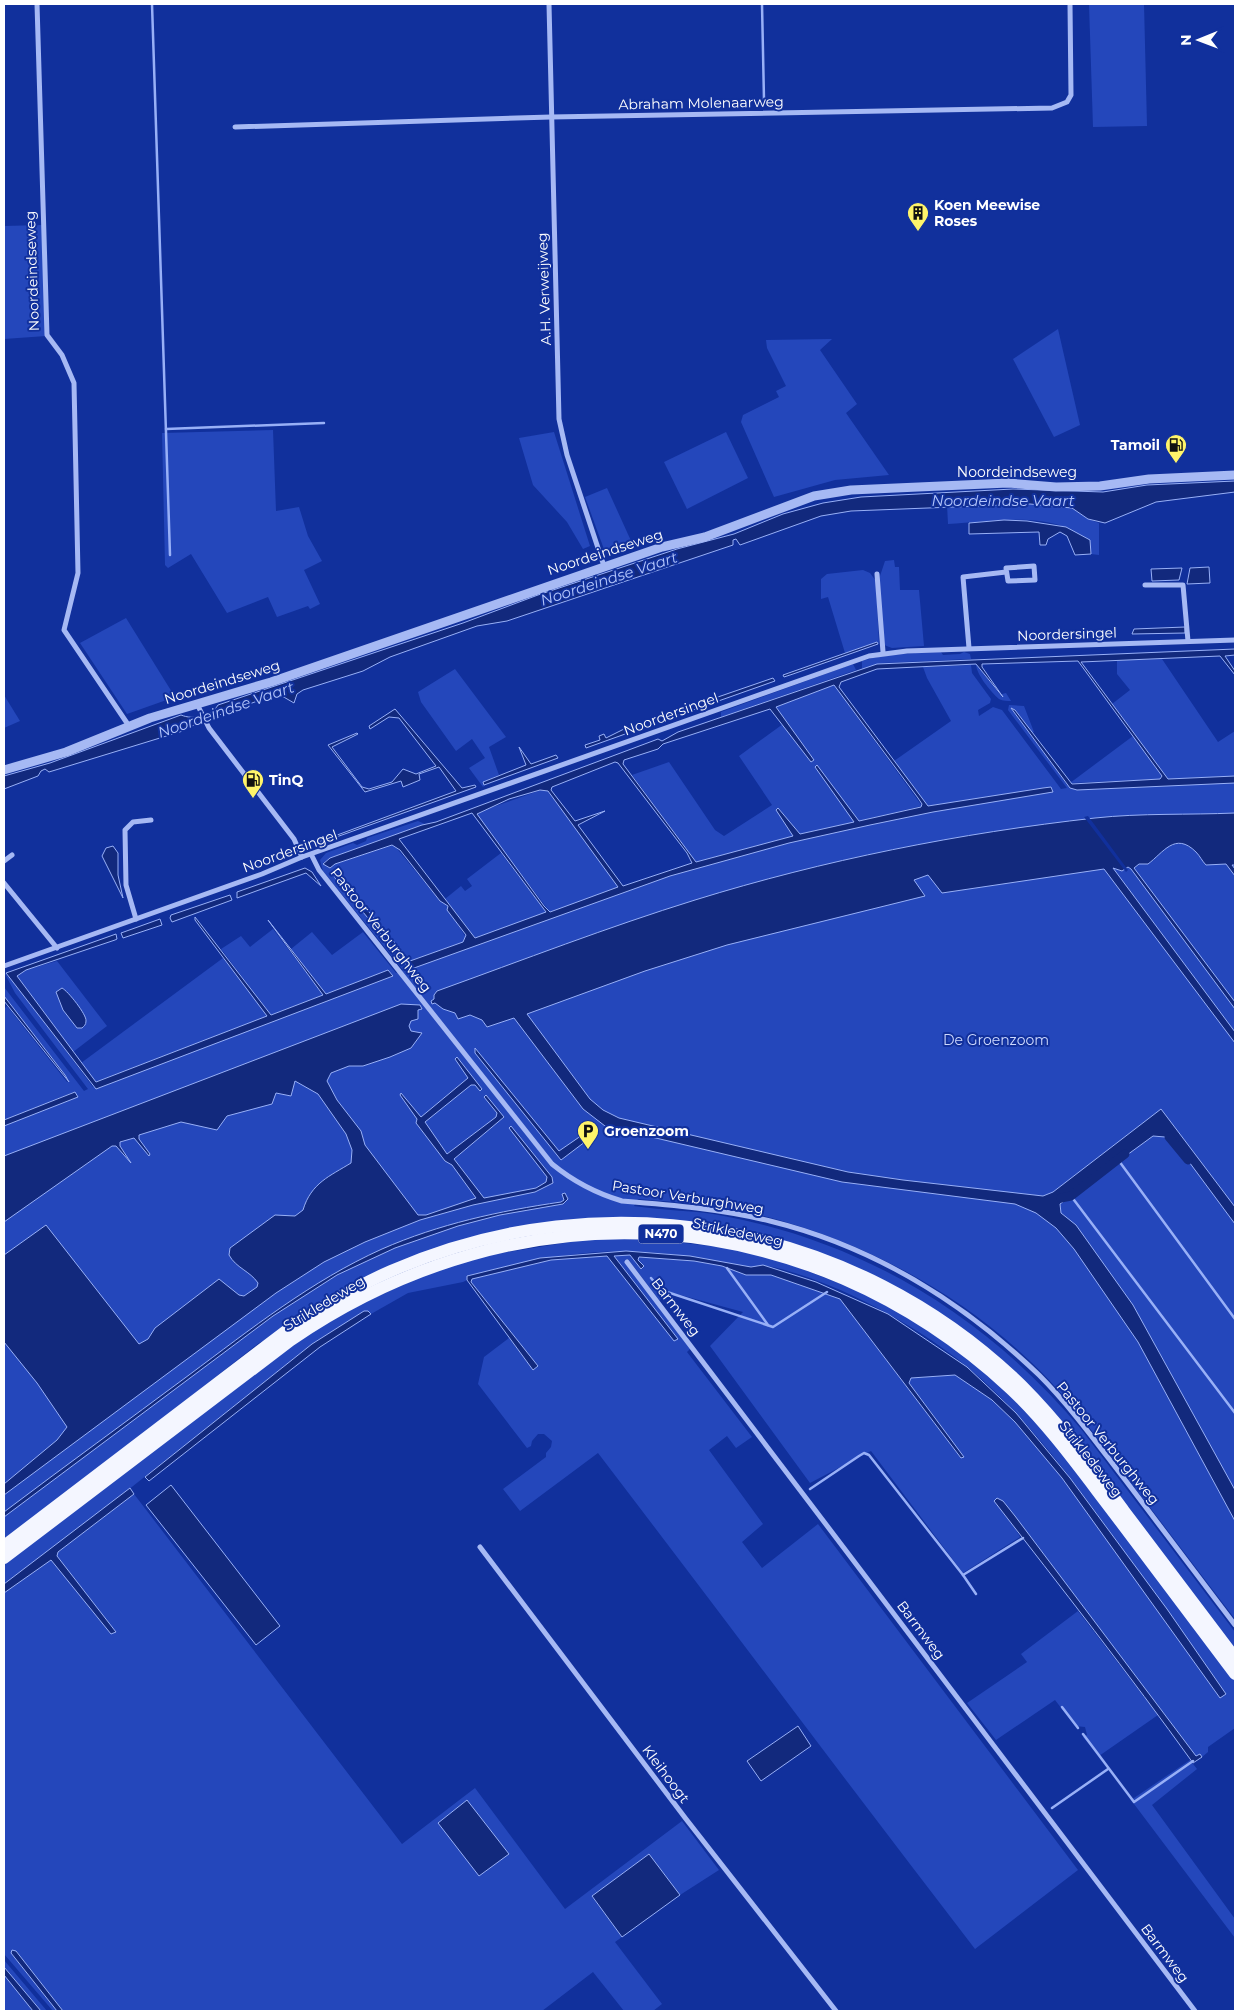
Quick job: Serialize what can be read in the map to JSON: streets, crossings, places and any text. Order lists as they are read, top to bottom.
{
  "streets": {
    "main road": ["Strikledeweg", "N470"],
    "street": [
      "Abraham Molenaarweg",
      "Noordeindseweg",
      "A.H. Verweijweg",
      "Noordersingel",
      "Pastoor Verburghweg",
      "Barmweg",
      "Kleihoogt"
    ]
  },
  "crossings": [
    ["Abraham Molenaarweg", "A.H. Verweijweg"],
    ["Noordeindseweg", "A.H. Verweijweg"],
    ["Noordersingel", "Pastoor Verburghweg"]
  ],
  "water": ["Noordeindse Vaart"],
  "parks": ["De Groenzoom"],
  "places": {
    "building": ["Koen Meewise Roses"],
    "fuel station": ["Tamoil", "TinQ"],
    "parking": ["Groenzoom"]
  },
  "north": "left"
}
